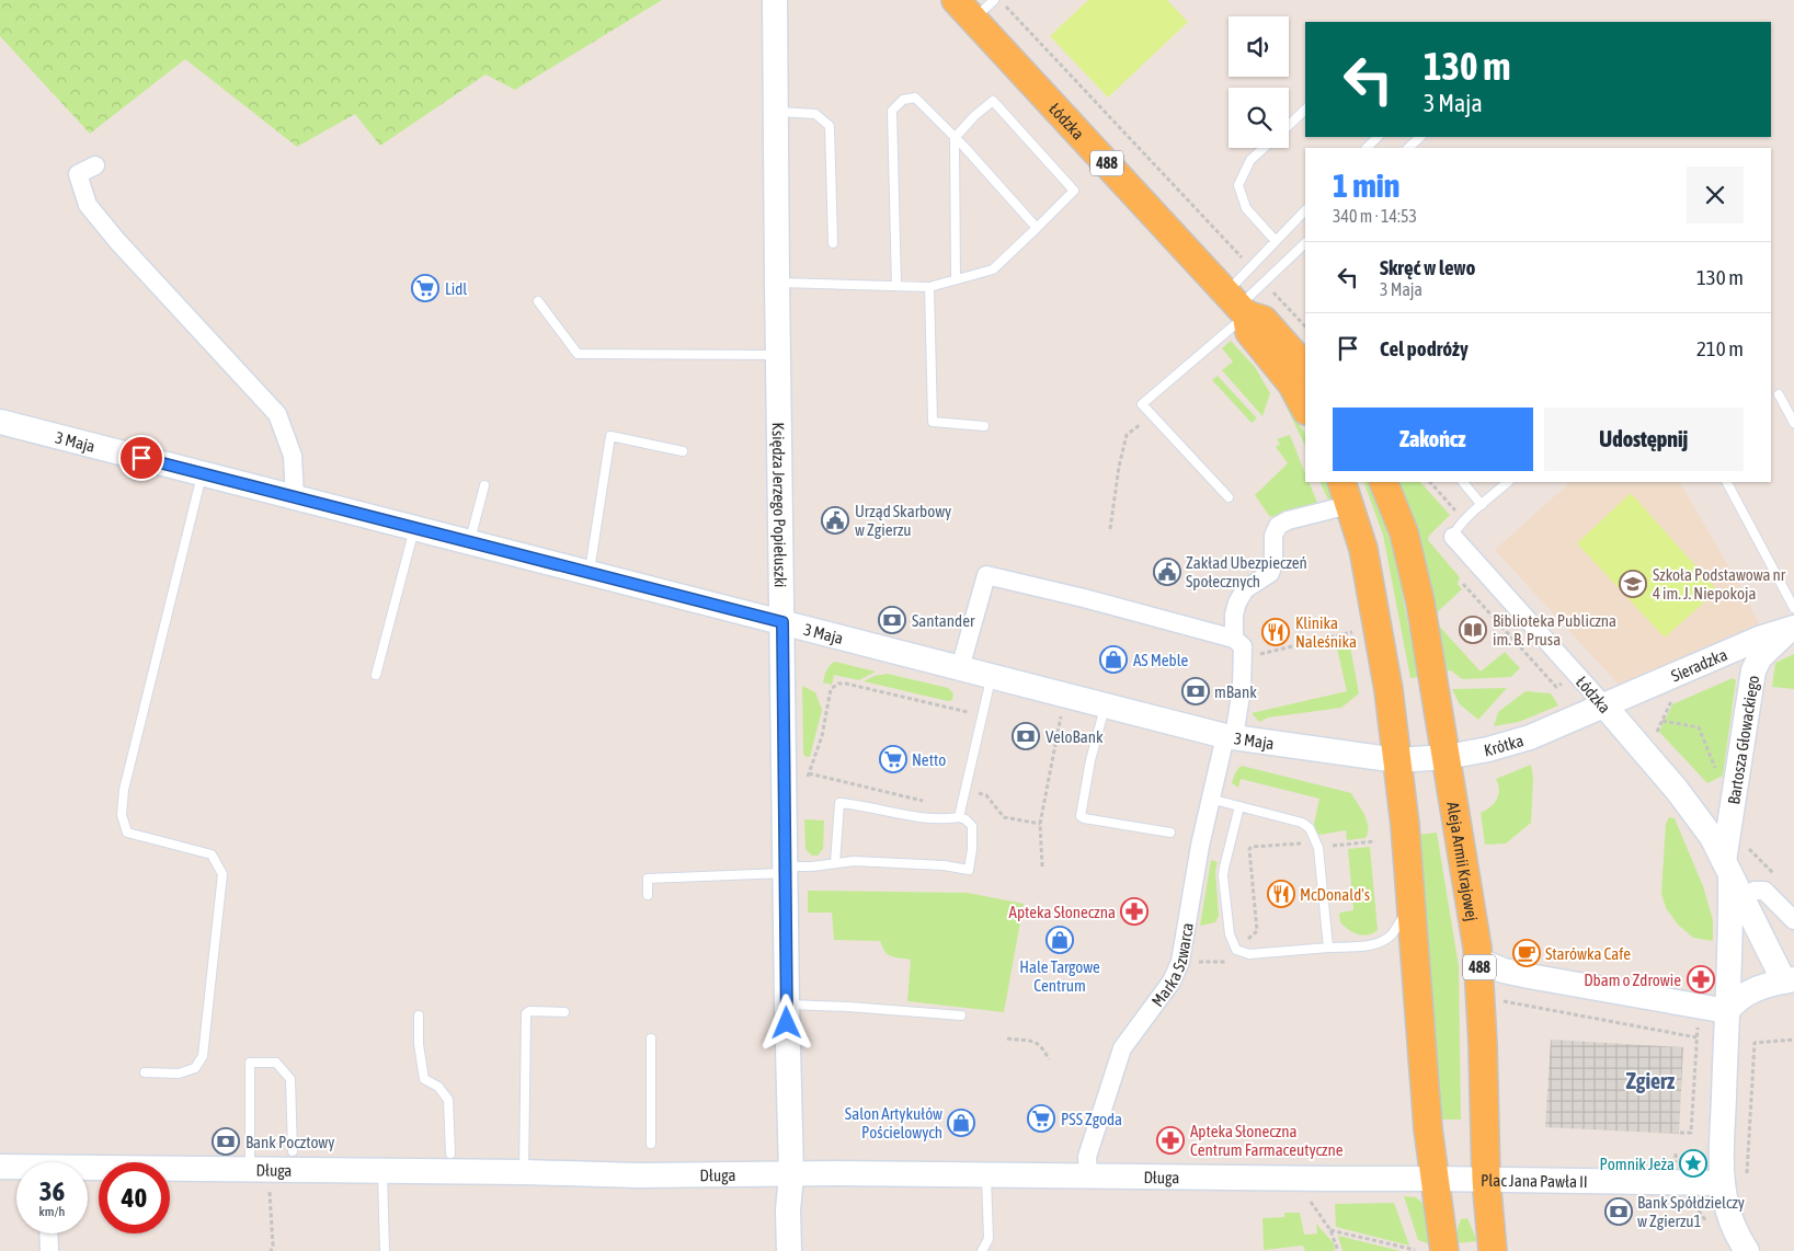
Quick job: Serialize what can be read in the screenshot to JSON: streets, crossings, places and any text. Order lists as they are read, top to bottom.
{
  "streets": {
    "main road": ["Łódzka", "488", "Aleja Armii Krajowej"],
    "street": [
      "3 Maja",
      "Księdza Jerzego Popiełuszki",
      "Sieradzka",
      "Bartosza Głowackiego",
      "Krótka",
      "Marka Szwarca",
      "Długa",
      "Plac Jana Pawła II"
    ]
  },
  "crossings": [
    ["Łódzka", "488"],
    ["Łódzka", "Sieradzka"],
    ["Łódzka", "Bartosza Głowackiego"],
    ["Łódzka", "Krótka"],
    ["3 Maja", "Księdza Jerzego Popiełuszki"],
    ["3 Maja", "Krótka"],
    ["3 Maja", "Marka Szwarca"],
    ["Księdza Jerzego Popiełuszki", "Długa"],
    ["Sieradzka", "Bartosza Głowackiego"],
    ["Sieradzka", "Krótka"],
    ["Krótka", "Aleja Armii Krajowej"],
    ["Aleja Armii Krajowej", "Plac Jana Pawła II"],
    ["Marka Szwarca", "Długa"],
    ["Długa", "Plac Jana Pawła II"]
  ],
  "districts": ["Zgierz"],
  "places": {
    "supermarket": ["Lidl", "Netto", "PSS Zgoda"],
    "public building": ["Urząd Skarbowy w Zgierzu", "Zakład Ubezpieczeń Społecznych"],
    "school or university": ["Szkoła Podstawowa nr 4 im. J. Niepokoja"],
    "bank": [
      "Santander",
      "mBank",
      "VeloBank",
      "Bank Pocztowy",
      "Bank Spółdzielczy w Zgierzu1"
    ],
    "library": ["Biblioteka Publiczna im. B. Prusa"],
    "restaurant": ["Klinika Naleśnika", "McDonald's"],
    "shop": ["AS Meble", "Hale Targowe Centrum", "Salon Artykułów Pościelowych"],
    "pharmacy": ["Apteka Słoneczna", "Dbam o Zdrowie", "Apteka Słoneczna Centrum Farmaceutyczne"],
    "cafe": ["Starówka Cafe"],
    "place": ["Pomnik Jeża"]
  },
  "page": {
    "turn": ["130 m", "3 Maja"],
    "heading": ["1 min", "340 m · 14:53"],
    "list": [
      {
        "name": "Skręć w lewo",
        "note": "3 Maja",
        "value": "130 m"
      },
      {
        "name": "Cel podróży",
        "value": "210 m"
      }
    ],
    "buttons": ["Zakończ", "Udostępnij"],
    "speed": "36 km/h",
    "limit": "40"
  }
}
